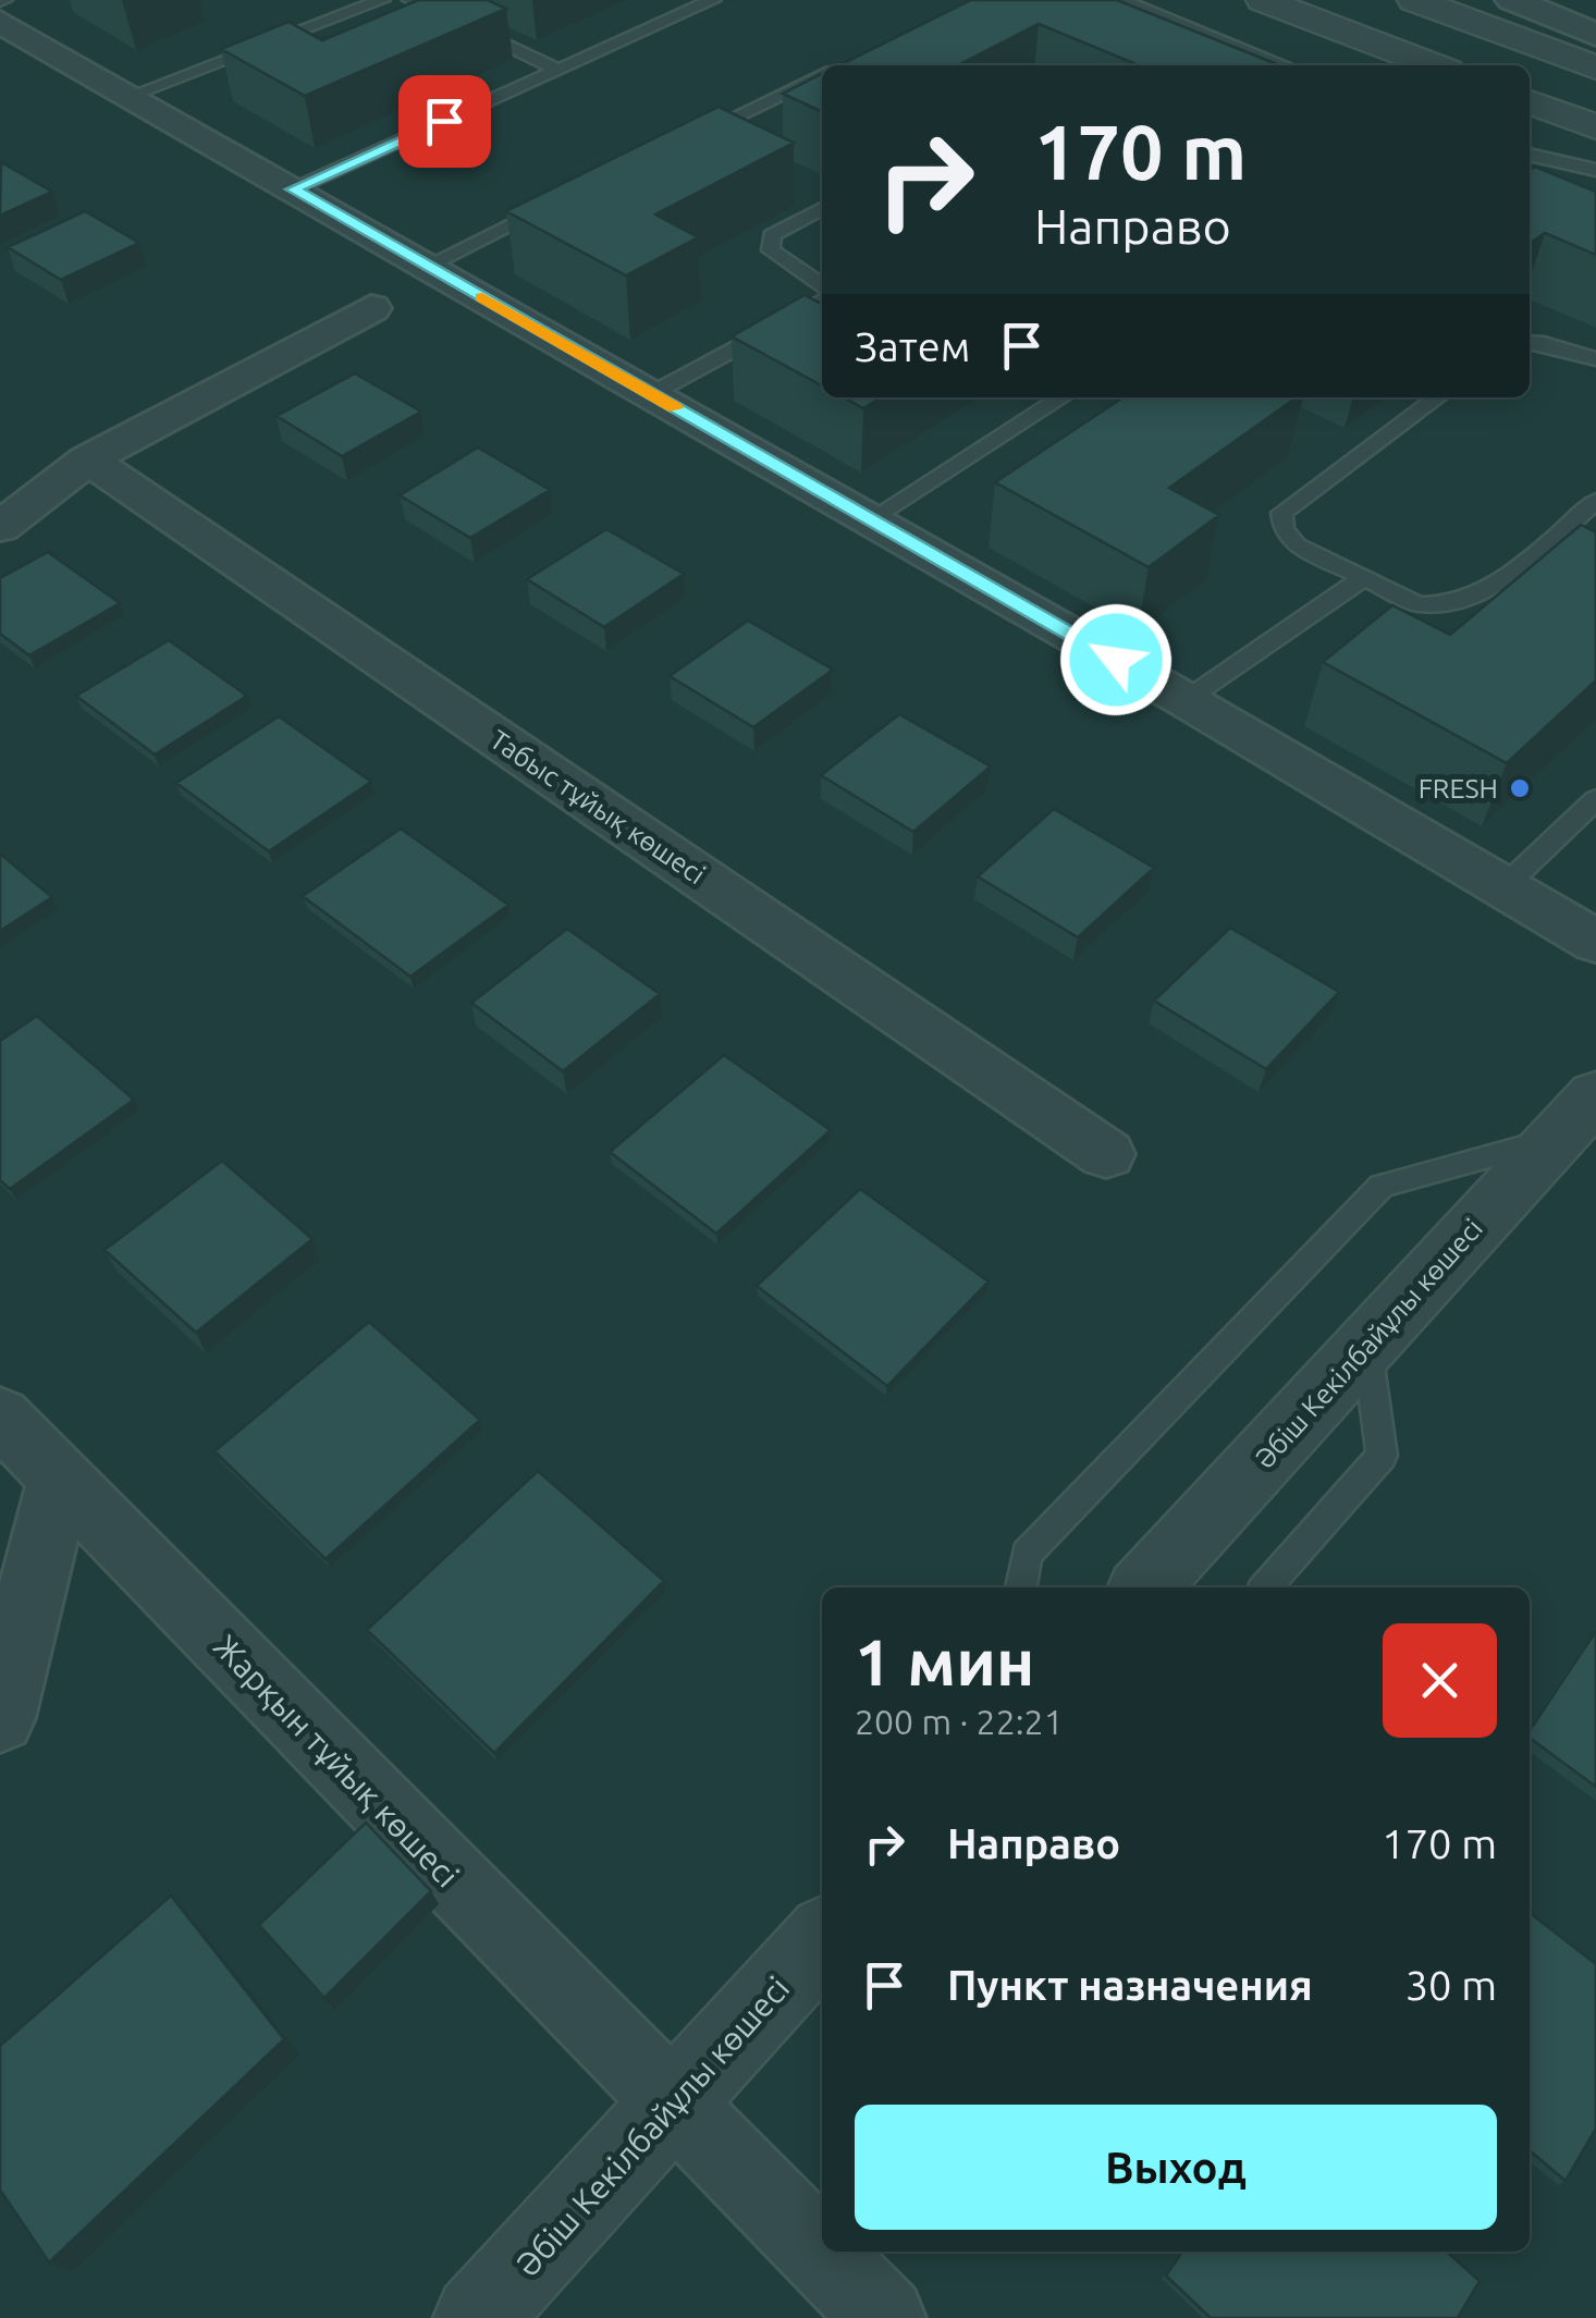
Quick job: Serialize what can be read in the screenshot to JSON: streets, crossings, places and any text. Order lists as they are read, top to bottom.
{
  "streets": {
    "street": ["Табыс тұйық көшесі", "Әбіш Кекілбайұлы көшесі", "Жарқын тұйық көшесі"]
  },
  "crossings": [
    ["Әбіш Кекілбайұлы көшесі", "Жарқын тұйық көшесі"]
  ],
  "places": ["FRESH"],
  "page": {
    "turn": ["170 m", "Направо"],
    "then": "Затем",
    "heading": ["1 мин", "200 m · 22:21"],
    "list": [
      {
        "name": "Направо",
        "value": "170 m"
      },
      {
        "name": "Пункт назначения",
        "value": "30 m"
      }
    ],
    "buttons": "Выход"
  }
}
